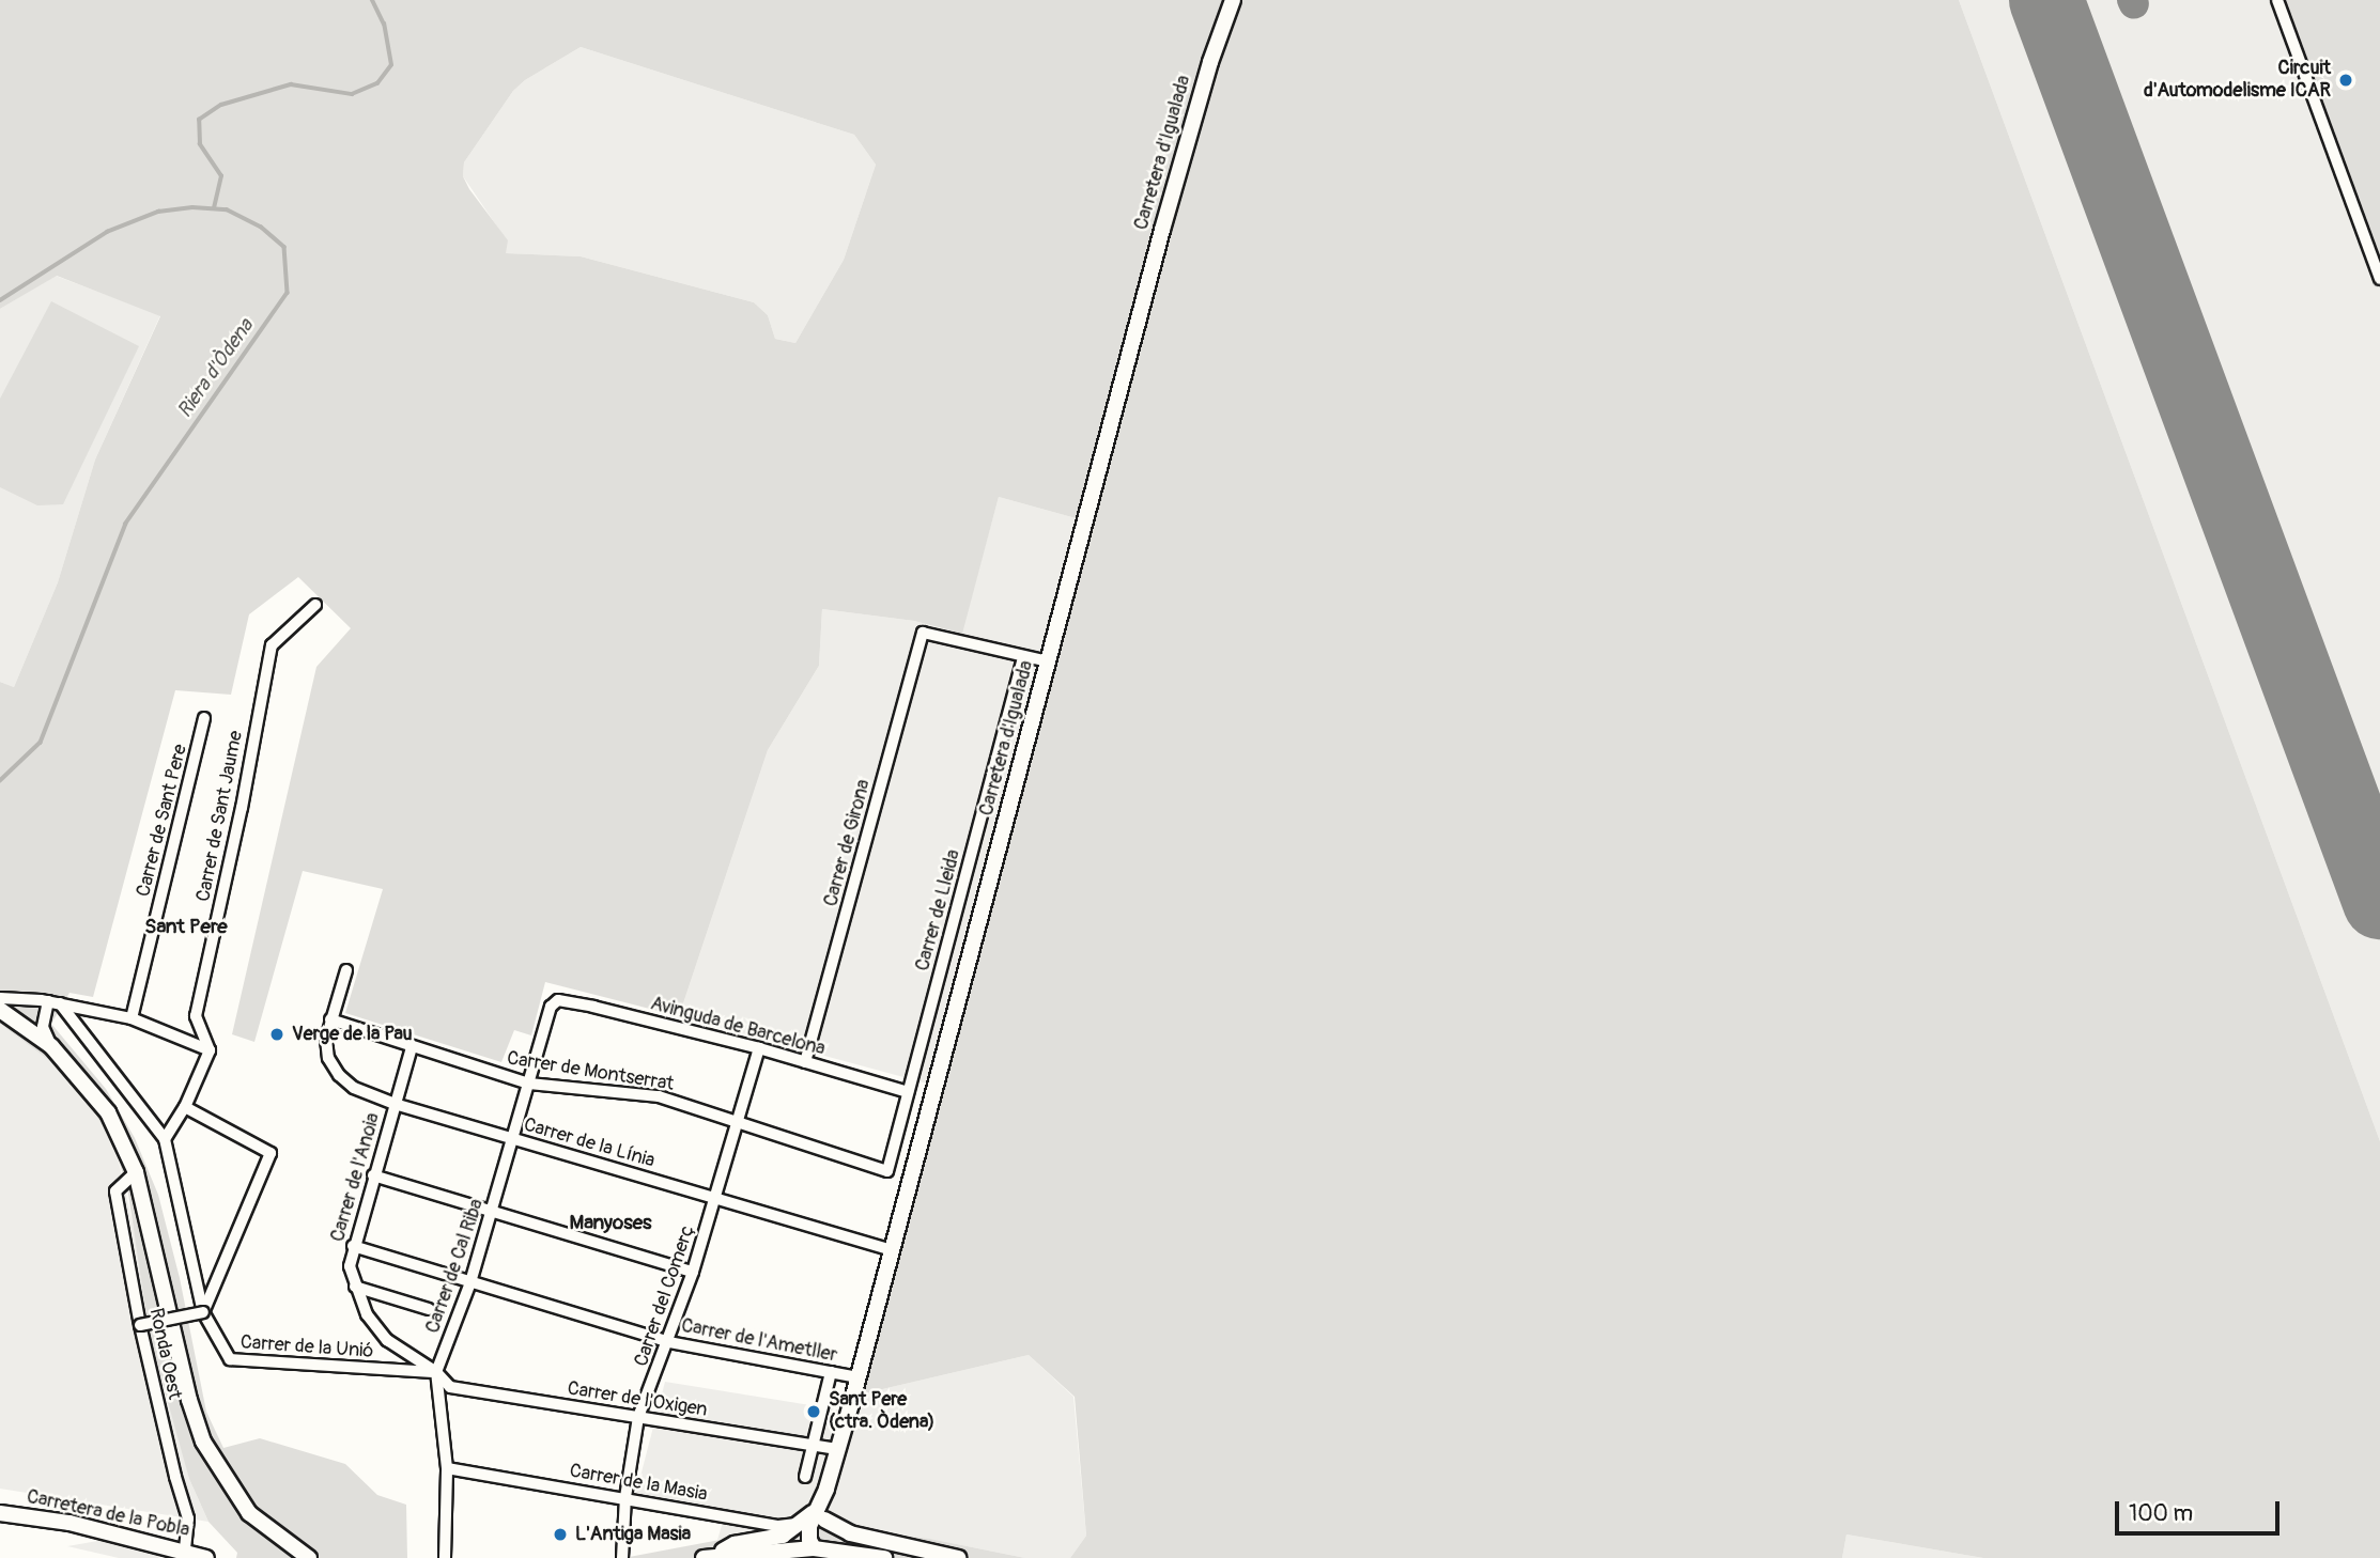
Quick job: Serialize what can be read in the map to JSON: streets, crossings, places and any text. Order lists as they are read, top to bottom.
{
  "streets": {
    "street": [
      "Carretera d'Igualada",
      "Carrer de Sant Jaume",
      "Carrer de Sant Pere",
      "Carrer de Girona",
      "Carrer de Lleida",
      "Avinguda de Barcelona",
      "Carrer de Montserrat",
      "Carrer de la Línia",
      "Carrer de l'Anoia",
      "Carrer de Cal Riba",
      "Carrer del Comerç",
      "Carrer de l'Ametller",
      "Carrer de la Unió",
      "Ronda Oest",
      "Carrer de l'Oxigen",
      "Carrer de la Masia",
      "Carretera de la Pobla"
    ]
  },
  "crossings": [
    ["Carretera d'Igualada", "Carrer de la Línia"],
    ["Carretera d'Igualada", "Carrer de l'Ametller"],
    ["Carretera d'Igualada", "Carrer de l'Oxigen"],
    ["Carretera d'Igualada", "Carrer de la Masia"],
    ["Carrer de Girona", "Carrer de Lleida"],
    ["Carrer de Girona", "Avinguda de Barcelona"],
    ["Carrer de Lleida", "Avinguda de Barcelona"],
    ["Carrer de Lleida", "Carrer de Montserrat"],
    ["Avinguda de Barcelona", "Carrer de Cal Riba"],
    ["Avinguda de Barcelona", "Carrer del Comerç"],
    ["Carrer de Montserrat", "Carrer de la Línia"],
    ["Carrer de Montserrat", "Carrer de l'Anoia"],
    ["Carrer de Montserrat", "Carrer de Cal Riba"],
    ["Carrer de Montserrat", "Carrer del Comerç"],
    ["Carrer de la Línia", "Carrer de l'Anoia"],
    ["Carrer de la Línia", "Carrer de Cal Riba"],
    ["Carrer de la Línia", "Carrer del Comerç"],
    ["Carrer de l'Anoia", "Carrer de Cal Riba"],
    ["Carrer de l'Anoia", "Carrer de l'Ametller"],
    ["Carrer de l'Anoia", "Carrer de la Unió"],
    ["Carrer de l'Anoia", "Carrer de l'Oxigen"],
    ["Carrer de Cal Riba", "Carrer de l'Ametller"],
    ["Carrer de Cal Riba", "Carrer de la Unió"],
    ["Carrer de Cal Riba", "Carrer de l'Oxigen"],
    ["Carrer de Cal Riba", "Carrer de la Masia"],
    ["Carrer del Comerç", "Carrer de l'Ametller"],
    ["Carrer del Comerç", "Carrer de l'Oxigen"],
    ["Carrer del Comerç", "Carrer de la Masia"],
    ["Carrer de la Unió", "Carrer de l'Oxigen"],
    ["Ronda Oest", "Carretera de la Pobla"]
  ],
  "districts": ["Sant Pere", "Manyoses"],
  "water": ["Riera d'Òdena"],
  "places": [
    "Circuit d'Automodelisme ICAR",
    "Verge de la Pau",
    "Sant Pere (ctra. Òdena)",
    "L'Antiga Masia"
  ],
  "scale_bar": "100 m"
}
